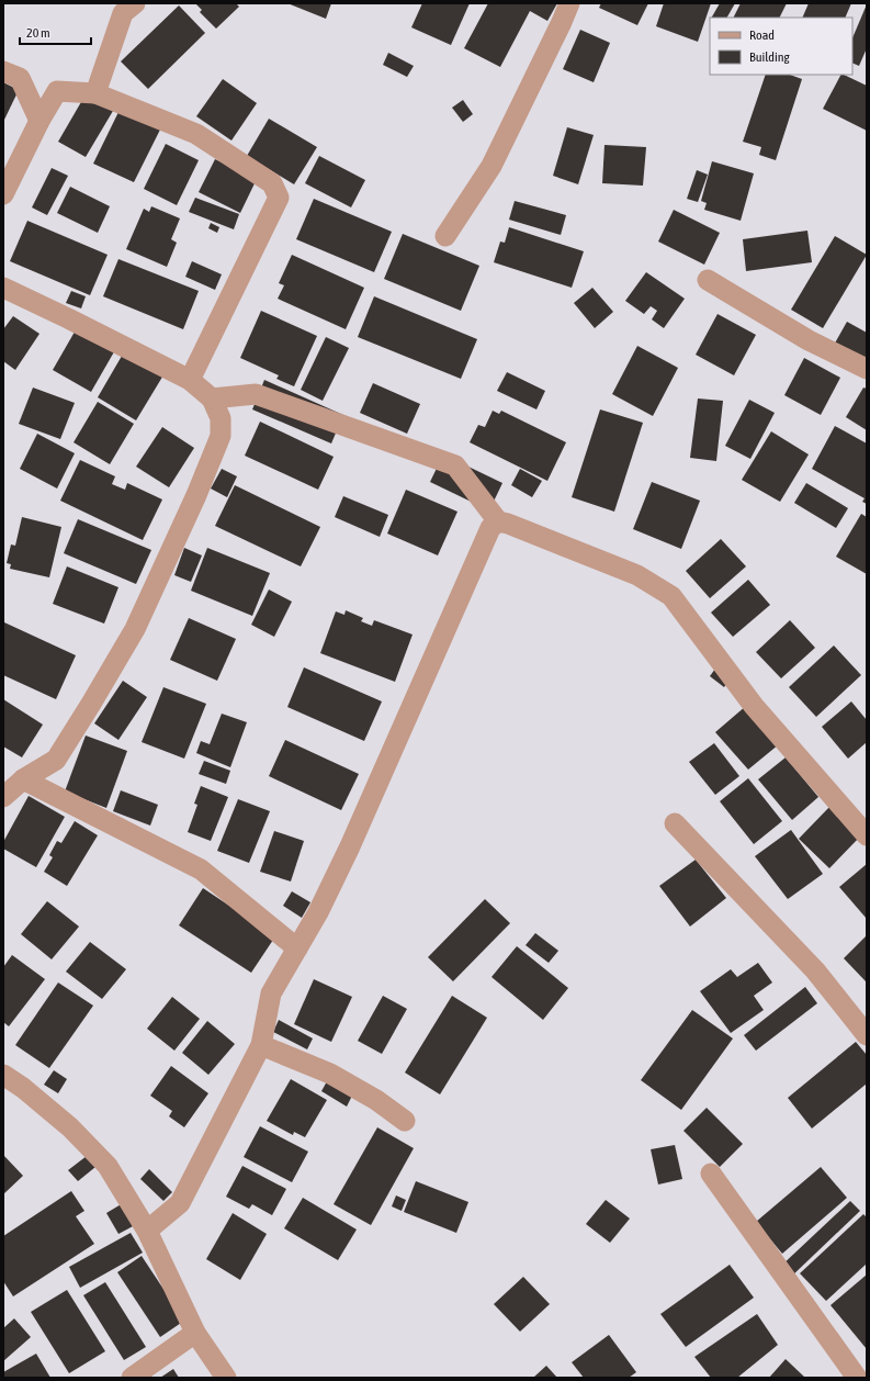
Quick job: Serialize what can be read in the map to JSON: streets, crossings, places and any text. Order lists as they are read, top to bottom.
{
  "legend": ["Road", "Building"],
  "scale_bar": "20 m"
}
